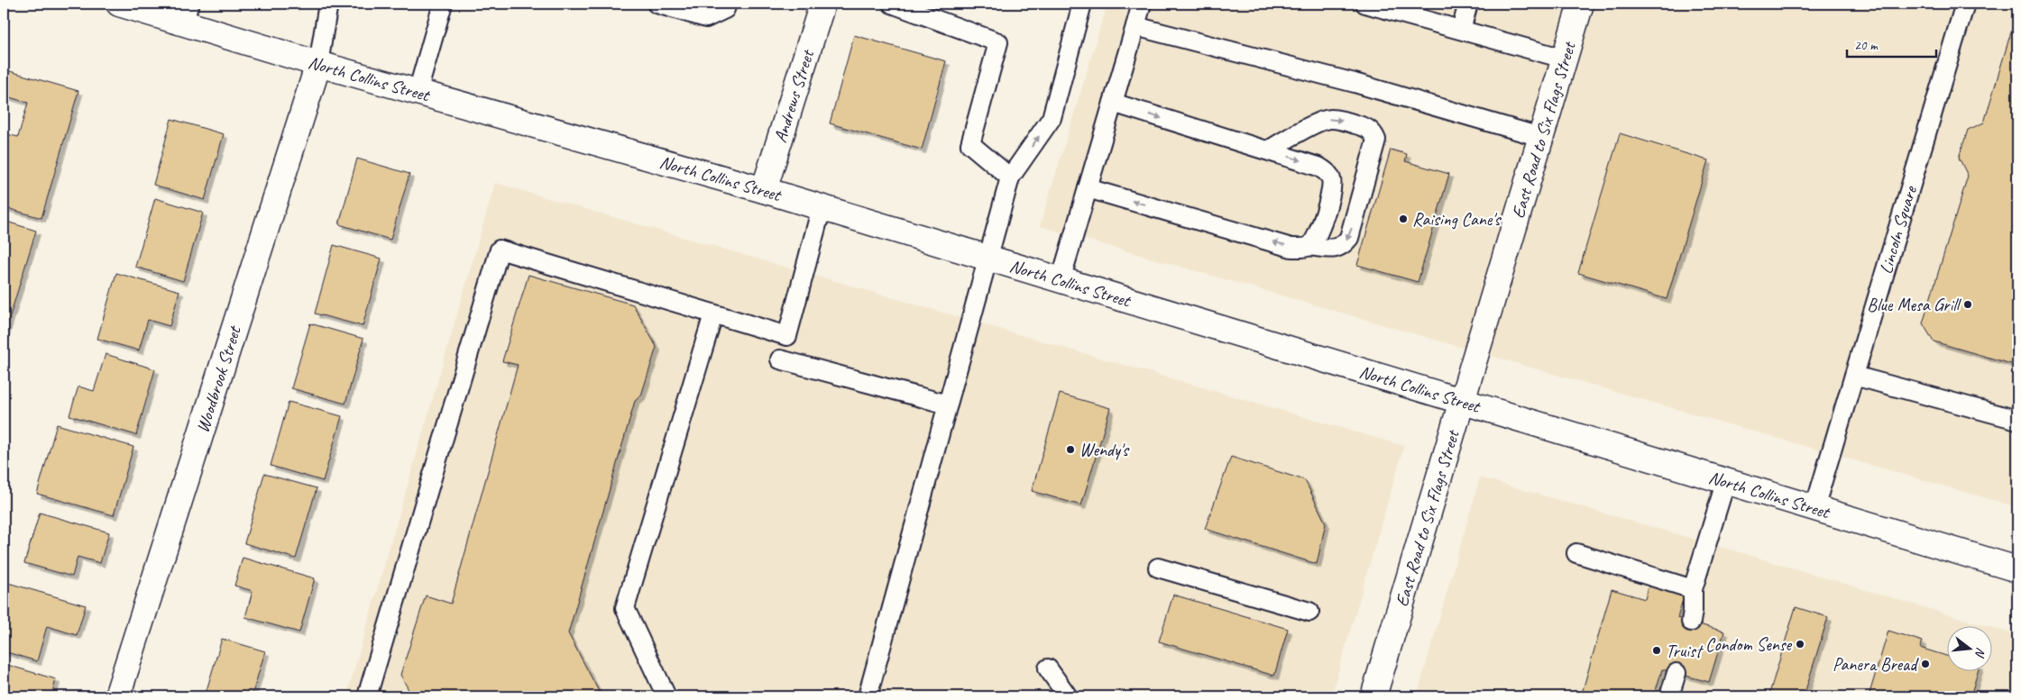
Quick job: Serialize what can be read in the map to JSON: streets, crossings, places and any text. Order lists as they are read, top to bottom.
{
  "streets": {
    "main road": [
      "North Collins Street",
      "Andrews Street",
      "East Road to Six Flags Street",
      "Woodbrook Street"
    ],
    "lane": ["Lincoln Square"]
  },
  "crossings": [
    ["North Collins Street", "Andrews Street"],
    ["North Collins Street", "East Road to Six Flags Street"],
    ["North Collins Street", "Lincoln Square"],
    ["North Collins Street", "Woodbrook Street"]
  ],
  "places": [
    "Raising Cane's",
    "Blue Mesa Grill",
    "Wendy's",
    "Condom Sense",
    "Truist",
    "Panera Bread"
  ],
  "scale_bar": "20 m",
  "north": "right"
}
